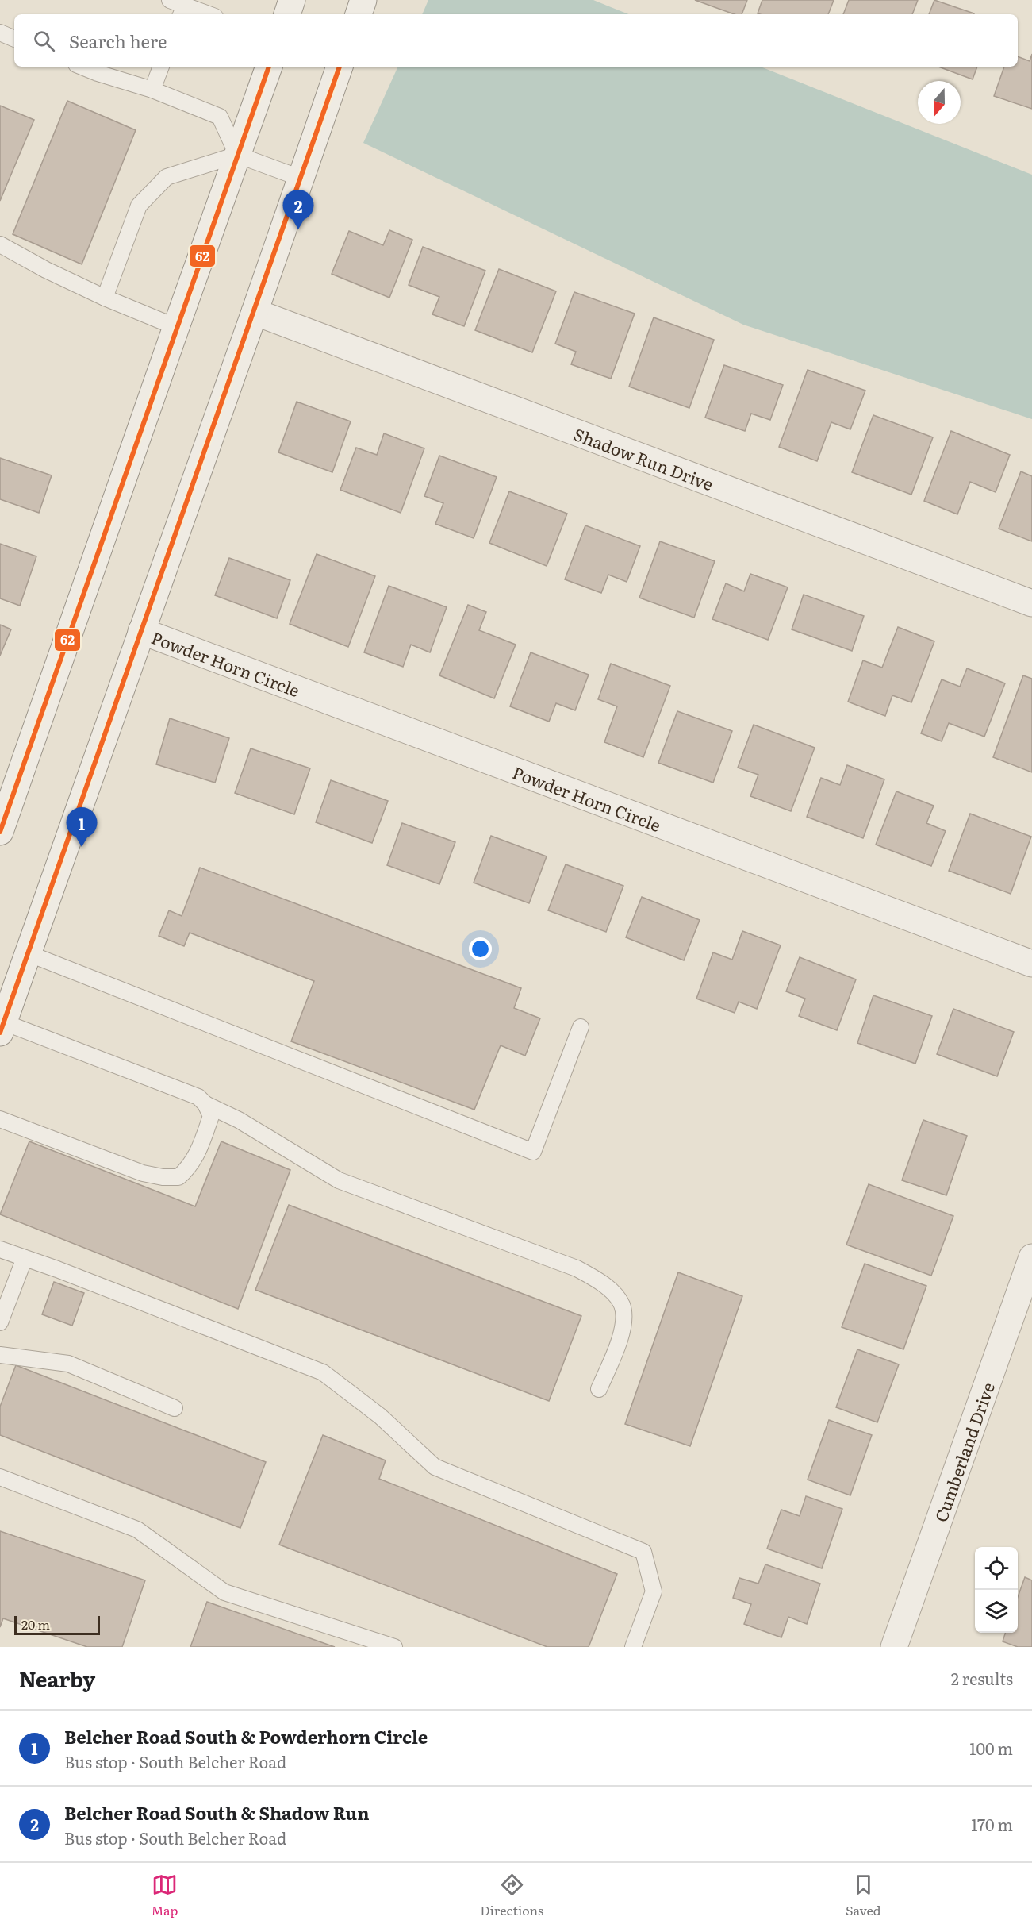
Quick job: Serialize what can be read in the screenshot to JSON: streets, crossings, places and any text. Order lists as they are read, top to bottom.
{
  "streets": {
    "street": ["Shadow Run Drive", "Powder Horn Circle", "Cumberland Drive"]
  },
  "lines": ["transit line 62"],
  "scale_bar": "20 m",
  "north": "bottom",
  "page": {
    "search": "Search here",
    "pins": ["2", "1"],
    "scale": "20 m",
    "heading": ["Nearby", "2 results"],
    "list": [
      {
        "mark": "1",
        "name": "Belcher Road South & Powderhorn Circle",
        "note": "Bus stop · South Belcher Road",
        "value": "100 m"
      },
      {
        "mark": "2",
        "name": "Belcher Road South & Shadow Run",
        "note": "Bus stop · South Belcher Road",
        "value": "170 m"
      }
    ],
    "nav": ["Map", "Directions", "Saved"]
  }
}
